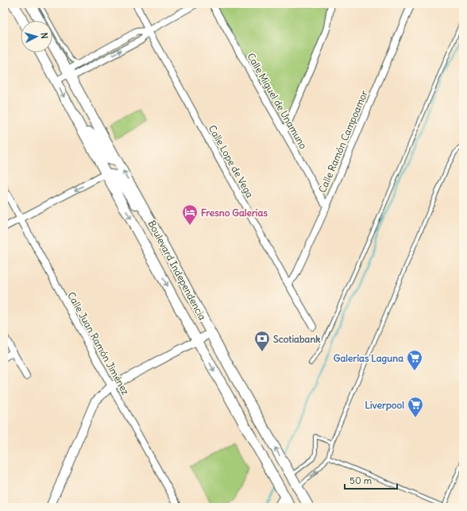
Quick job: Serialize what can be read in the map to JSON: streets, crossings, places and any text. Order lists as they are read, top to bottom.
{
  "streets": {
    "main road": ["Boulevard Independencia"],
    "street": [
      "Calle Miguel de Unamuno",
      "Calle Ramón Campoamor",
      "Calle Lope de Vega",
      "Calle Juan Ramón Jiménez"
    ]
  },
  "crossings": [
    ["Calle Miguel de Unamuno", "Calle Ramón Campoamor"],
    ["Calle Ramón Campoamor", "Calle Lope de Vega"]
  ],
  "places": {
    "hotel": ["Fresno Galerias"],
    "bank": ["Scotiabank"],
    "supermarket": ["Galerías Laguna", "Liverpool"]
  },
  "scale_bar": "50 m",
  "north": "right"
}
